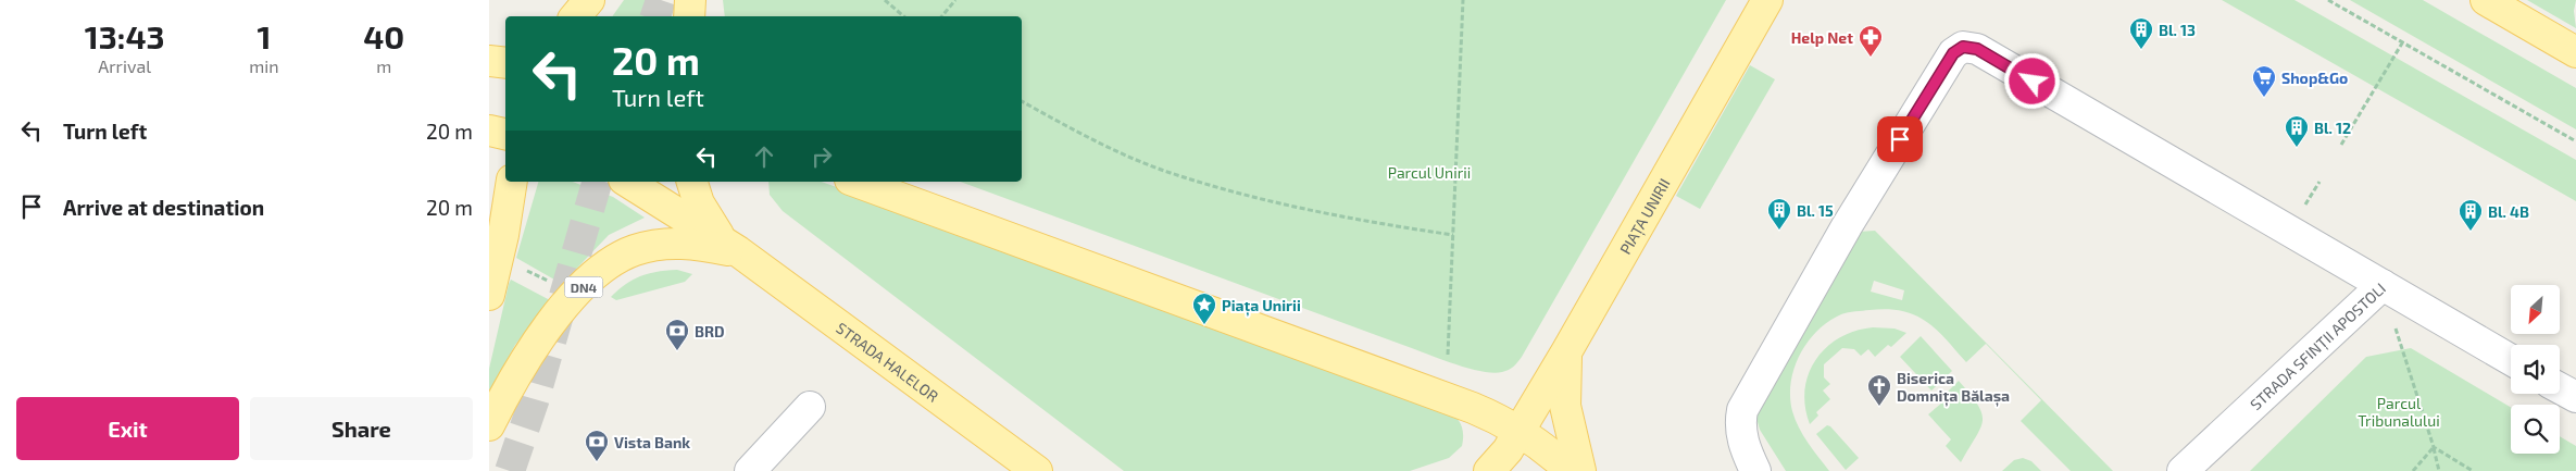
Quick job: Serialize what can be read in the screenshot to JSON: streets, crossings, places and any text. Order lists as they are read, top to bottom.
{
  "streets": {
    "main road": ["PIAȚA UNIRII", "DN4", "STRADA HALELOR"],
    "street": ["STRADA SFINȚII APOSTOLI"]
  },
  "crossings": [
    ["DN4", "STRADA HALELOR"]
  ],
  "parks": ["Parcul Unirii", "Parcul Tribunalului"],
  "places": {
    "building": [
      "Bl. 13",
      "Bl. 12",
      "Bl. 15",
      "Bl. 4B"
    ],
    "pharmacy": ["Help Net"],
    "supermarket": ["Shop&Go"],
    "place": ["Piața Unirii"],
    "bank": ["BRD", "Vista Bank"],
    "church": ["Biserica Domnița Bălașa"]
  },
  "north": "bottom left",
  "page": {
    "eta": [
      "13:43",
      "Arrival",
      "1",
      "min",
      "40",
      "m"
    ],
    "turn": ["20 m", "Turn left"],
    "list": [
      {
        "name": "Turn left",
        "value": "20 m"
      },
      {
        "name": "Arrive at destination",
        "value": "20 m"
      }
    ],
    "buttons": ["Exit", "Share"]
  }
}
